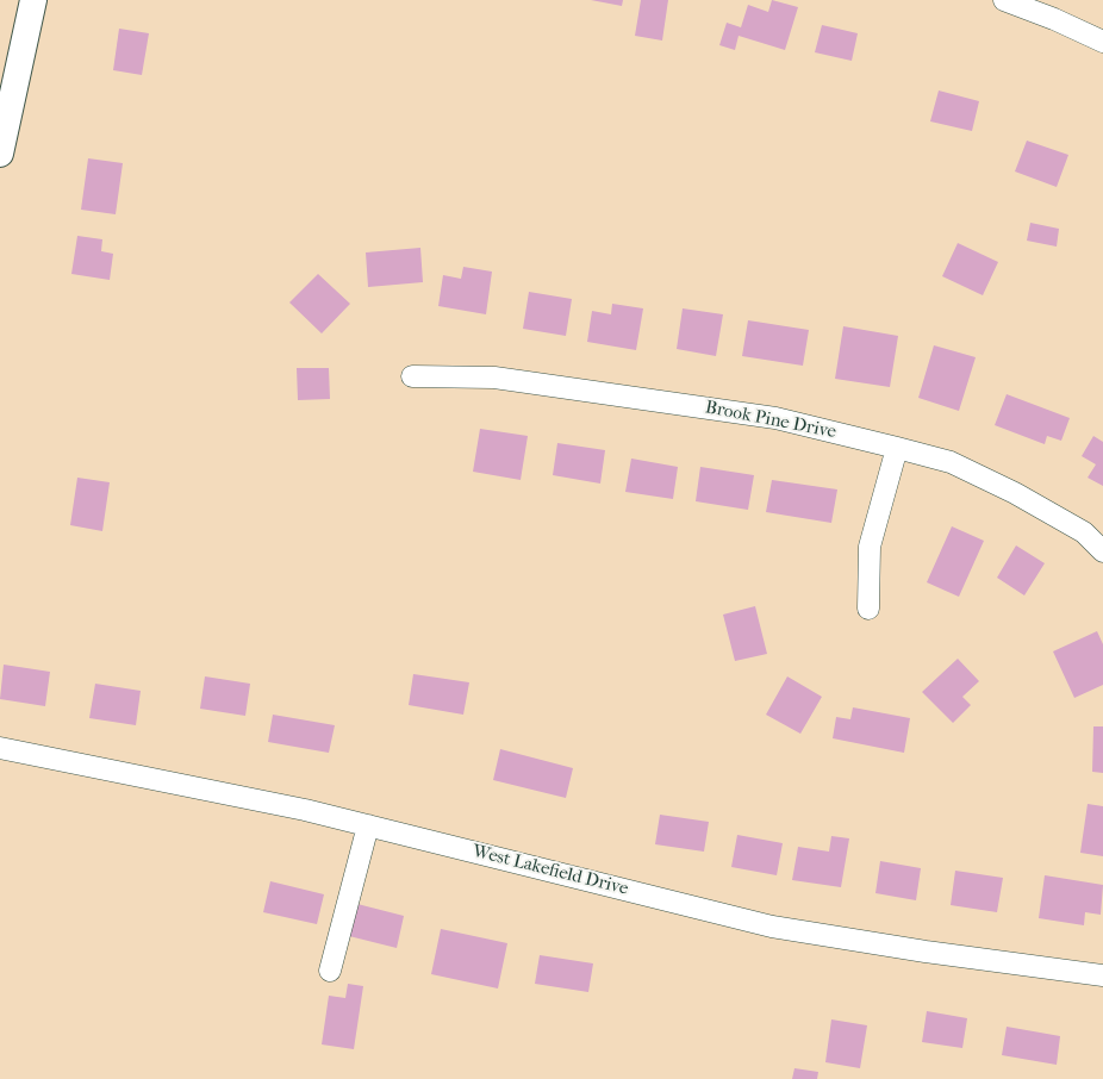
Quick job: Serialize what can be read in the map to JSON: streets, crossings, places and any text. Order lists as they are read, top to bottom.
{
  "streets": {
    "street": ["Brook Pine Drive", "West Lakefield Drive"]
  }
}
